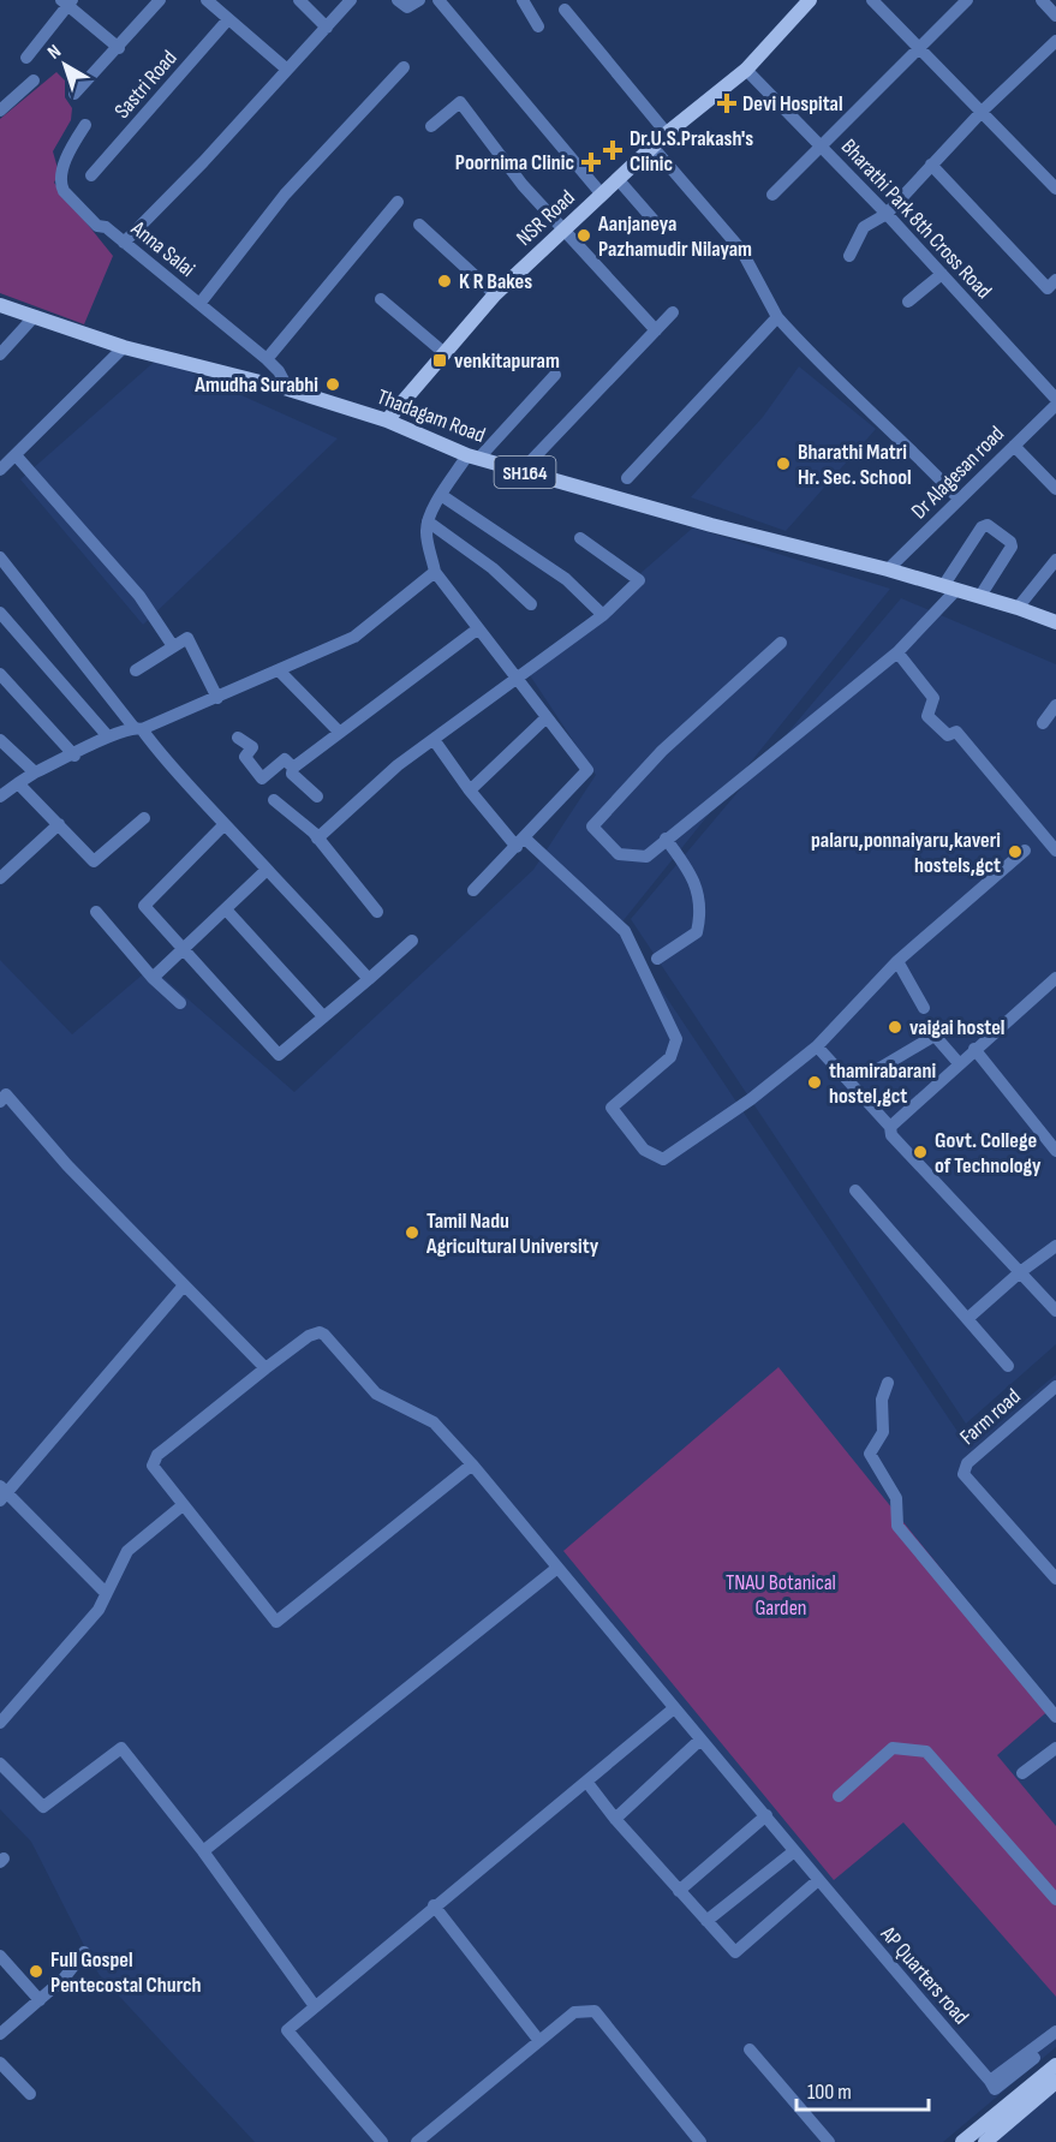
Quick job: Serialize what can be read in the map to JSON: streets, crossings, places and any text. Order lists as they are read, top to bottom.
{
  "streets": {
    "main road": ["NSR Road", "Thadagam Road", "SH164"],
    "street": [
      "Sastri Road",
      "Bharathi Park 8th Cross Road",
      "Anna Salai",
      "Dr Alagesan road",
      "Farm road",
      "AP Quarters road"
    ]
  },
  "crossings": [
    ["NSR Road", "Bharathi Park 8th Cross Road"],
    ["NSR Road", "Thadagam Road"],
    ["Anna Salai", "Thadagam Road"],
    ["Thadagam Road", "Dr Alagesan road"]
  ],
  "parks": ["TNAU Botanical Garden"],
  "places": {
    "health": ["Devi Hospital", "Dr.U.S.Prakash's Clinic", "Poornima Clinic"],
    "other": [
      "Aanjaneya Pazhamudir Nilayam",
      "K R Bakes",
      "Amudha Surabhi",
      "Bharathi Matri Hr. Sec. School",
      "palaru,ponnaiyaru,kaveri hostels,gct",
      "vaigai hostel",
      "thamirabarani hostel,gct",
      "Govt. College of Technology",
      "Tamil Nadu Agricultural University",
      "Full Gospel Pentecostal Church"
    ],
    "transit": ["venkitapuram"]
  },
  "scale_bar": "100 m",
  "north": "top left"
}
